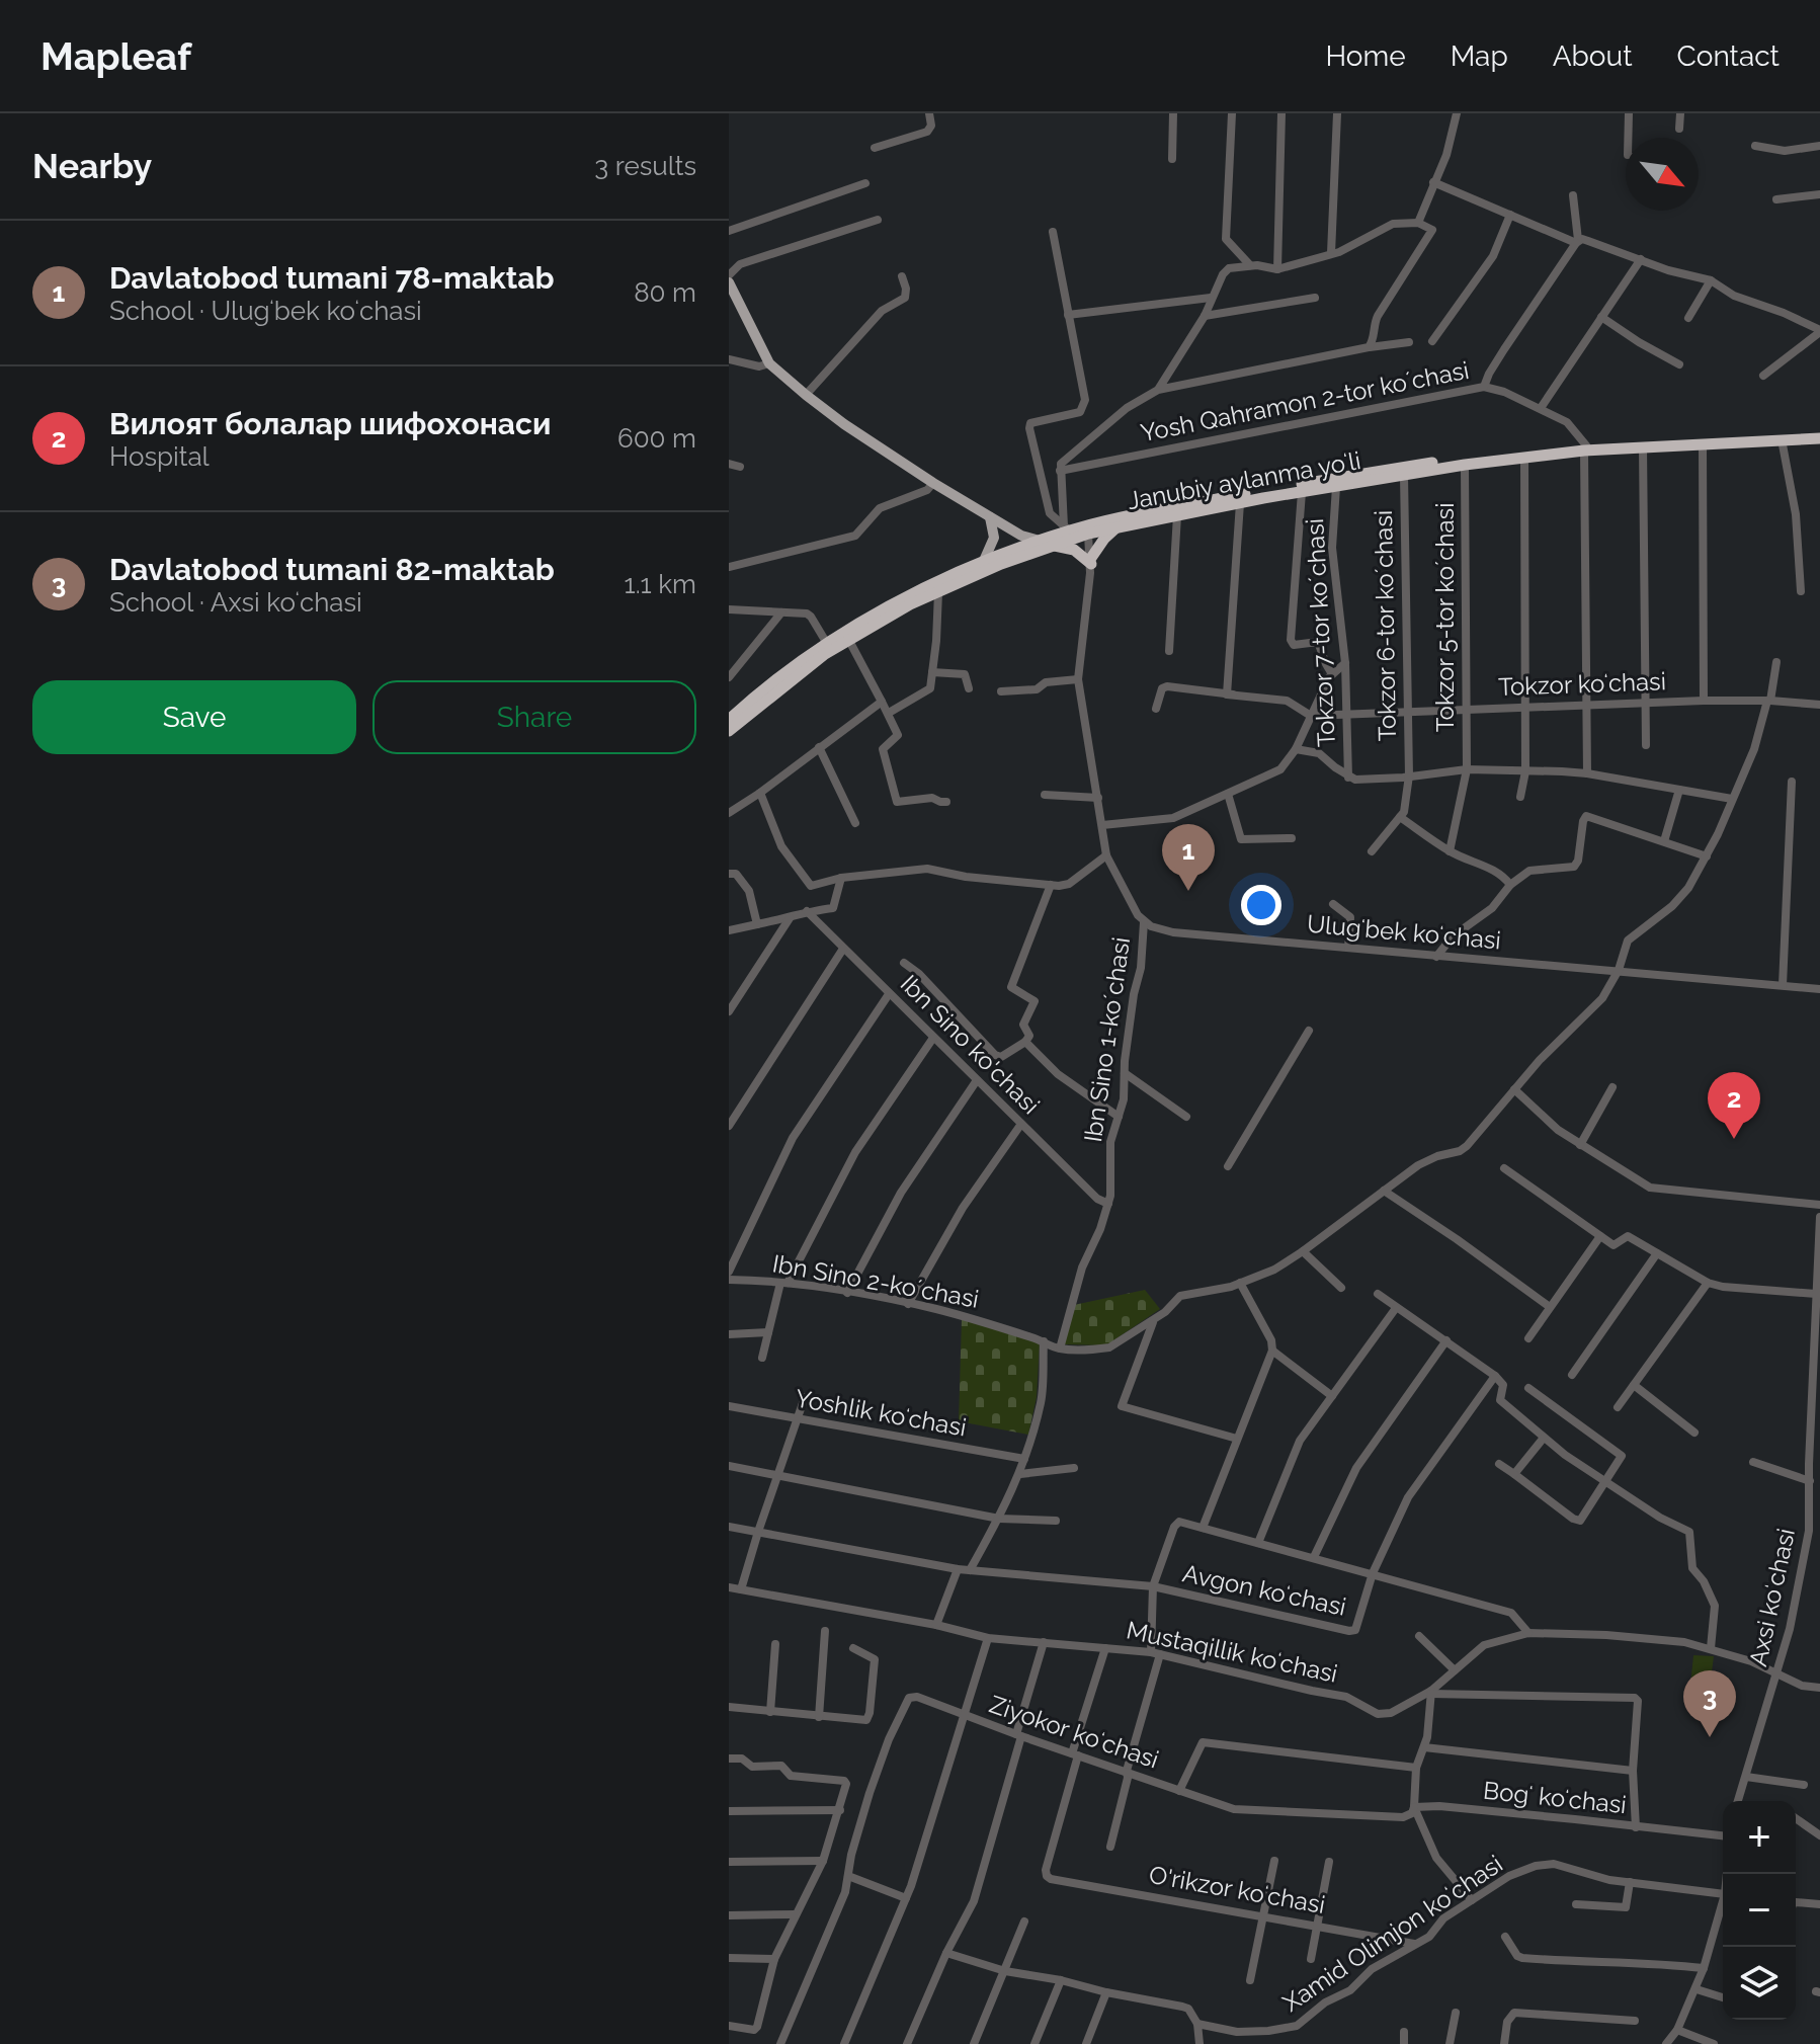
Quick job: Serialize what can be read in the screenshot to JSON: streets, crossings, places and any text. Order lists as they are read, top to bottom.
{
  "streets": {
    "highway": ["Janubiy aylanma yoʻli"],
    "street": [
      "Yosh Qahramon 2-tor koʼchasi",
      "Tokzor 5-tor koʼchasi",
      "Tokzor 6-tor koʼchasi",
      "Tokzor 7-tor koʼchasi",
      "Tokzor koʻchasi",
      "Ulugʻbek koʻchasi",
      "Ibn Sino 1-koʼchasi",
      "Ibn Sino ko'chasi",
      "Ibn Sino 2-koʼchasi",
      "Yoshlik koʻchasi",
      "Avgon koʻchasi",
      "Axsi koʻchasi",
      "Mustaqillik koʻchasi",
      "Ziyokor koʻchasi",
      "Bogʻ koʻchasi",
      "O'rikzor koʻchasi",
      "Xamid Olimjon koʻchasi"
    ]
  },
  "crossings": [
    ["Janubiy aylanma yoʻli", "Tokzor 5-tor koʼchasi"],
    ["Janubiy aylanma yoʻli", "Tokzor 6-tor koʼchasi"],
    ["Janubiy aylanma yoʻli", "Tokzor 7-tor koʼchasi"],
    ["Tokzor 5-tor koʼchasi", "Tokzor koʻchasi"],
    ["Tokzor 6-tor koʼchasi", "Tokzor koʻchasi"],
    ["Tokzor 7-tor koʼchasi", "Tokzor koʻchasi"],
    ["Ulugʻbek koʻchasi", "Ibn Sino 1-koʼchasi"],
    ["Ibn Sino 1-koʼchasi", "Ibn Sino ko'chasi"],
    ["Ibn Sino 1-koʼchasi", "Ibn Sino 2-koʼchasi"],
    ["Axsi koʻchasi", "Mustaqillik koʻchasi"],
    ["Ziyokor koʻchasi", "Bogʻ koʻchasi"],
    ["Ziyokor koʻchasi", "O'rikzor koʻchasi"],
    ["O'rikzor koʻchasi", "Xamid Olimjon koʻchasi"]
  ],
  "north": "bottom right",
  "page": {
    "header": "Mapleaf",
    "nav": [
      "Home",
      "Map",
      "About",
      "Contact"
    ],
    "heading": ["Nearby", "3 results"],
    "list": [
      {
        "mark": "1",
        "name": "Davlatobod tumani 78-maktab",
        "note": "School · Ulugʻbek koʻchasi",
        "value": "80 m"
      },
      {
        "mark": "2",
        "name": "Вилоят болалар шифохонаси",
        "note": "Hospital",
        "value": "600 m"
      },
      {
        "mark": "3",
        "name": "Davlatobod tumani 82-maktab",
        "note": "School · Axsi koʻchasi",
        "value": "1.1 km"
      }
    ],
    "buttons": ["Save", "Share"],
    "pins": ["1", "2", "3"],
    "map_buttons": ["+", "−"]
  }
}
